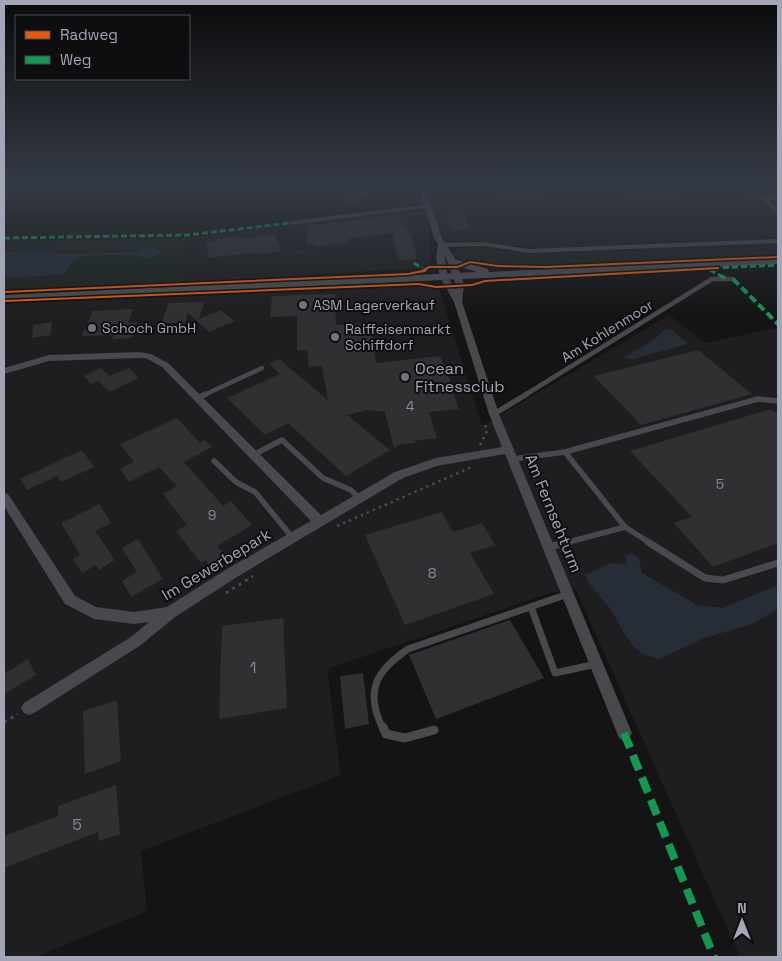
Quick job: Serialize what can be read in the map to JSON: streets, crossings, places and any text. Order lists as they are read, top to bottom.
{
  "streets": {
    "street": ["Am Fernsehturm", "Im Gewerbepark"],
    "lane": ["Am Kohlenmoor"]
  },
  "crossings": [
    ["Am Kohlenmoor", "Am Fernsehturm"],
    ["Am Fernsehturm", "Im Gewerbepark"]
  ],
  "places": [
    "ASM Lagerverkauf",
    "Schoch GmbH",
    "Raiffeisenmarkt Schiffdorf",
    "Ocean Fitnessclub"
  ],
  "house_numbers": [
    "4",
    "5",
    "9",
    "8",
    "1",
    "5"
  ],
  "legend": ["Radweg", "Weg"],
  "north": "top"
}
